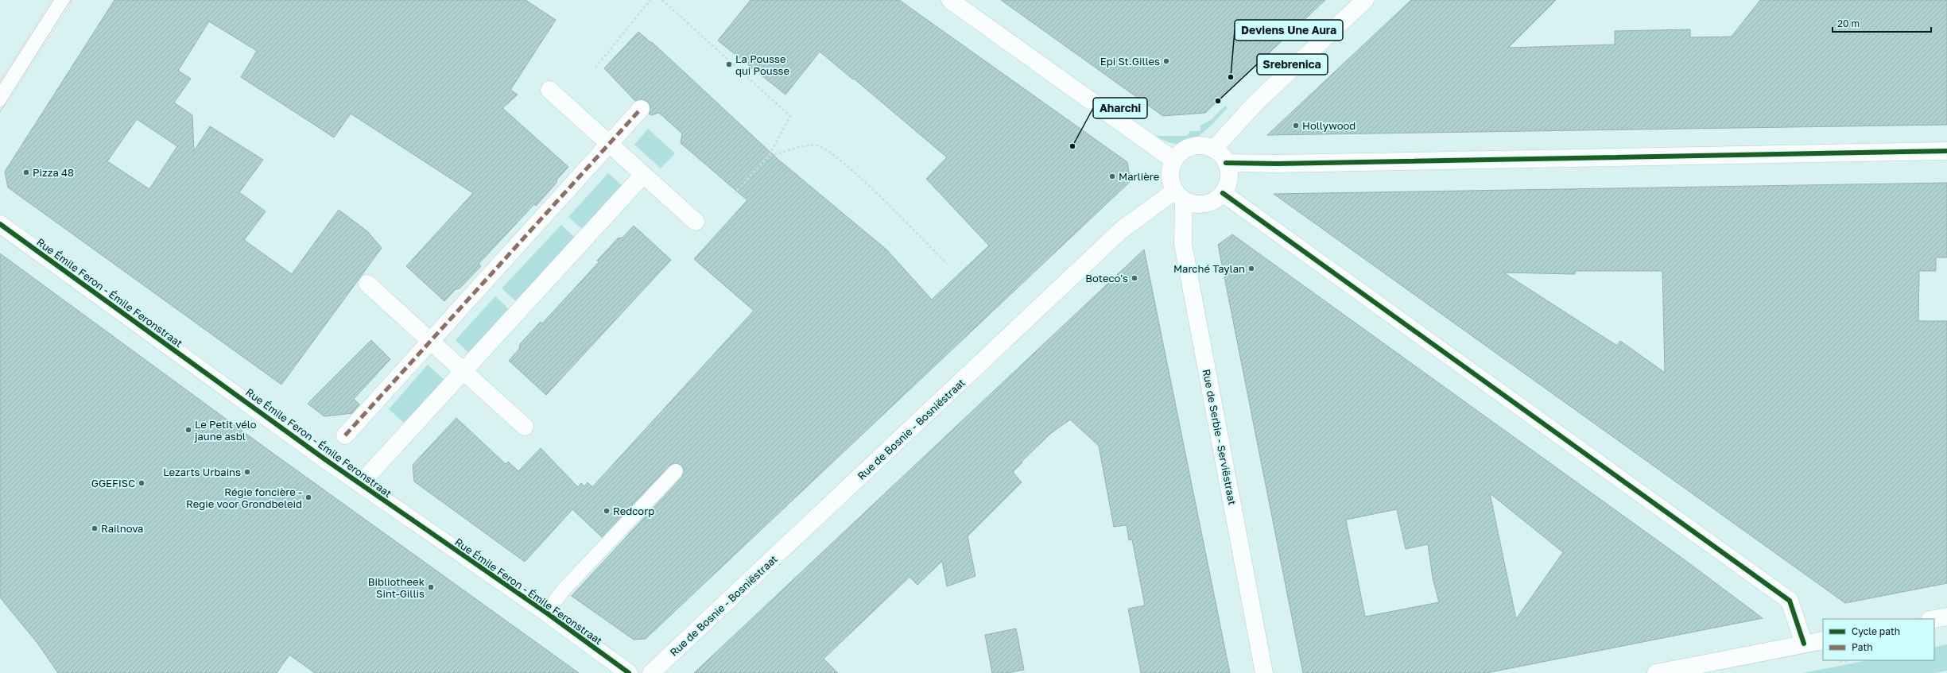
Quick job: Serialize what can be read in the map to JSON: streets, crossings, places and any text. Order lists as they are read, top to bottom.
{
  "streets": {
    "street": ["Rue Émile Feron - Émile Feronstraat", "Rue de Bosnie - Bosniëstraat", "Rue de Serbie - Serviëstraat"]
  },
  "crossings": [
    ["Rue de Bosnie - Bosniëstraat", "Rue de Serbie - Serviëstraat"]
  ],
  "places": [
    "Epi St.Gilles",
    "La Pousse qui Pousse",
    "Deviens Une Aura",
    "Srebrenica",
    "Hollywood",
    "Aharchi",
    "Pizza 48",
    "Marlière",
    "Marché Taylan",
    "Boteco's",
    "Le Petit vélo jaune asbl",
    "Lezarts Urbains",
    "GGEFISC",
    "Régie foncière - Regie voor Grondbeleid",
    "Redcorp",
    "Railnova",
    "Bibliotheek Sint-Gillis"
  ],
  "legend": ["Cycle path", "Path"],
  "scale_bar": "20 m"
}
